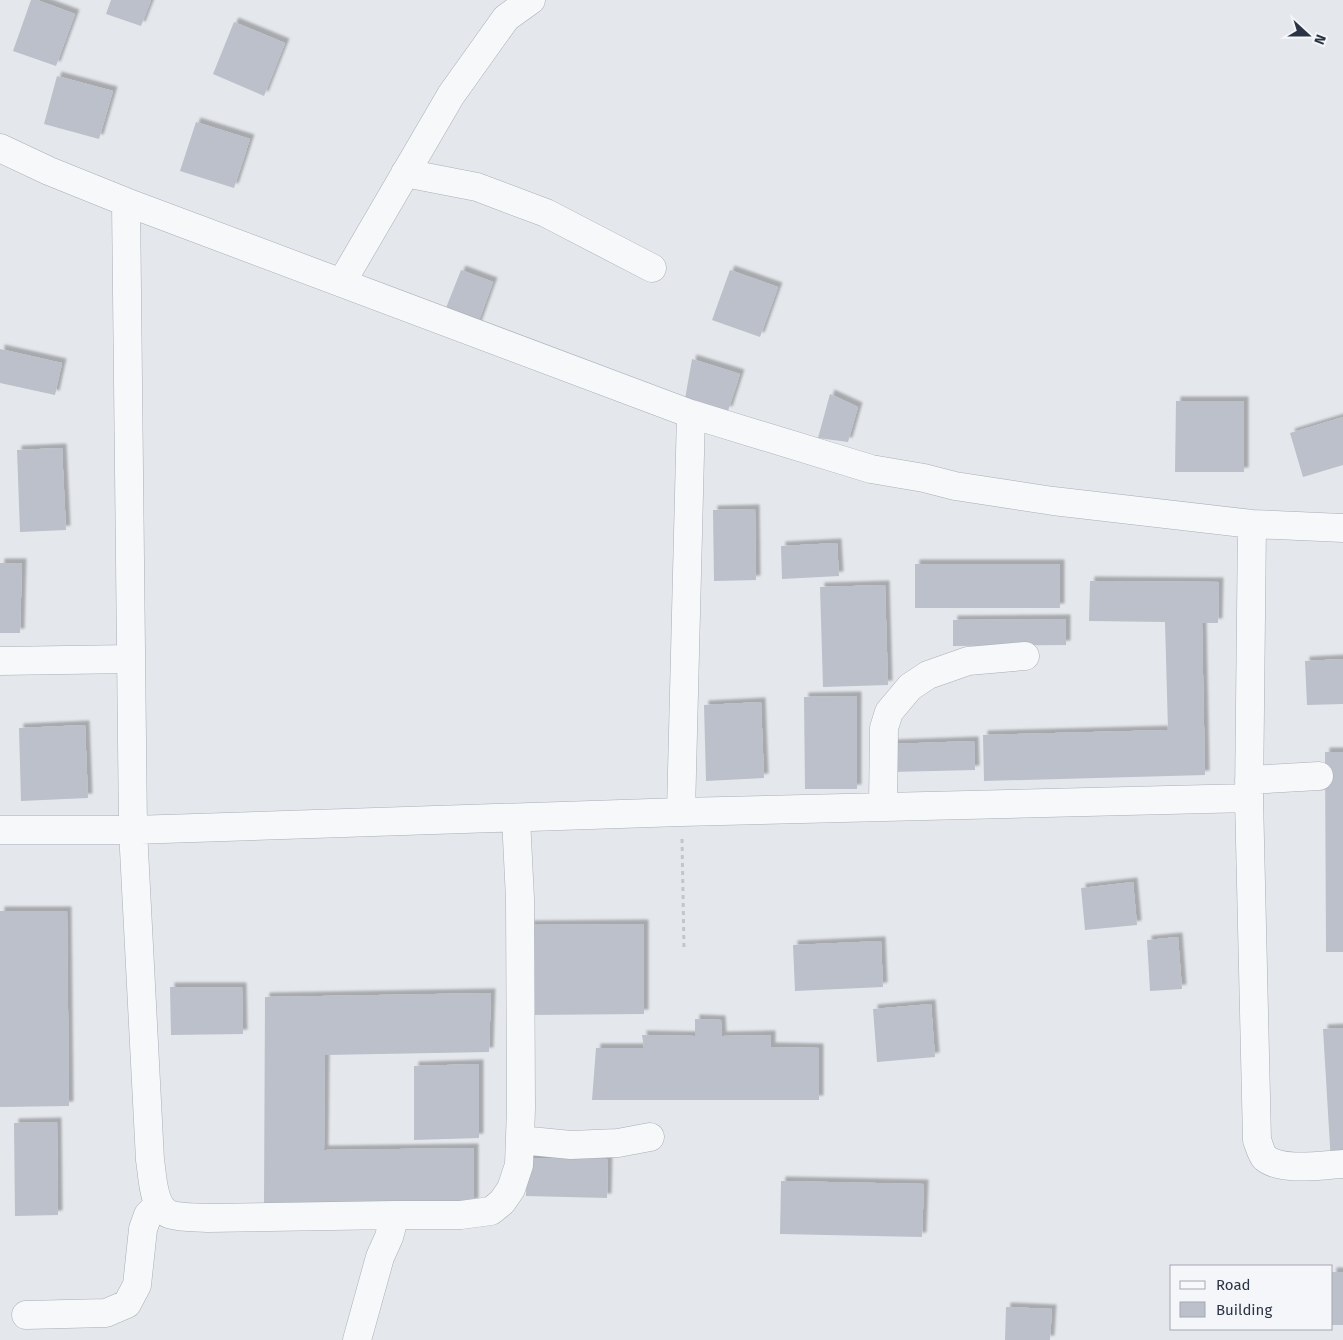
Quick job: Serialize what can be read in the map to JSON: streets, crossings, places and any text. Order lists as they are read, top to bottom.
{
  "legend": ["Road", "Building"],
  "north": "right"
}
